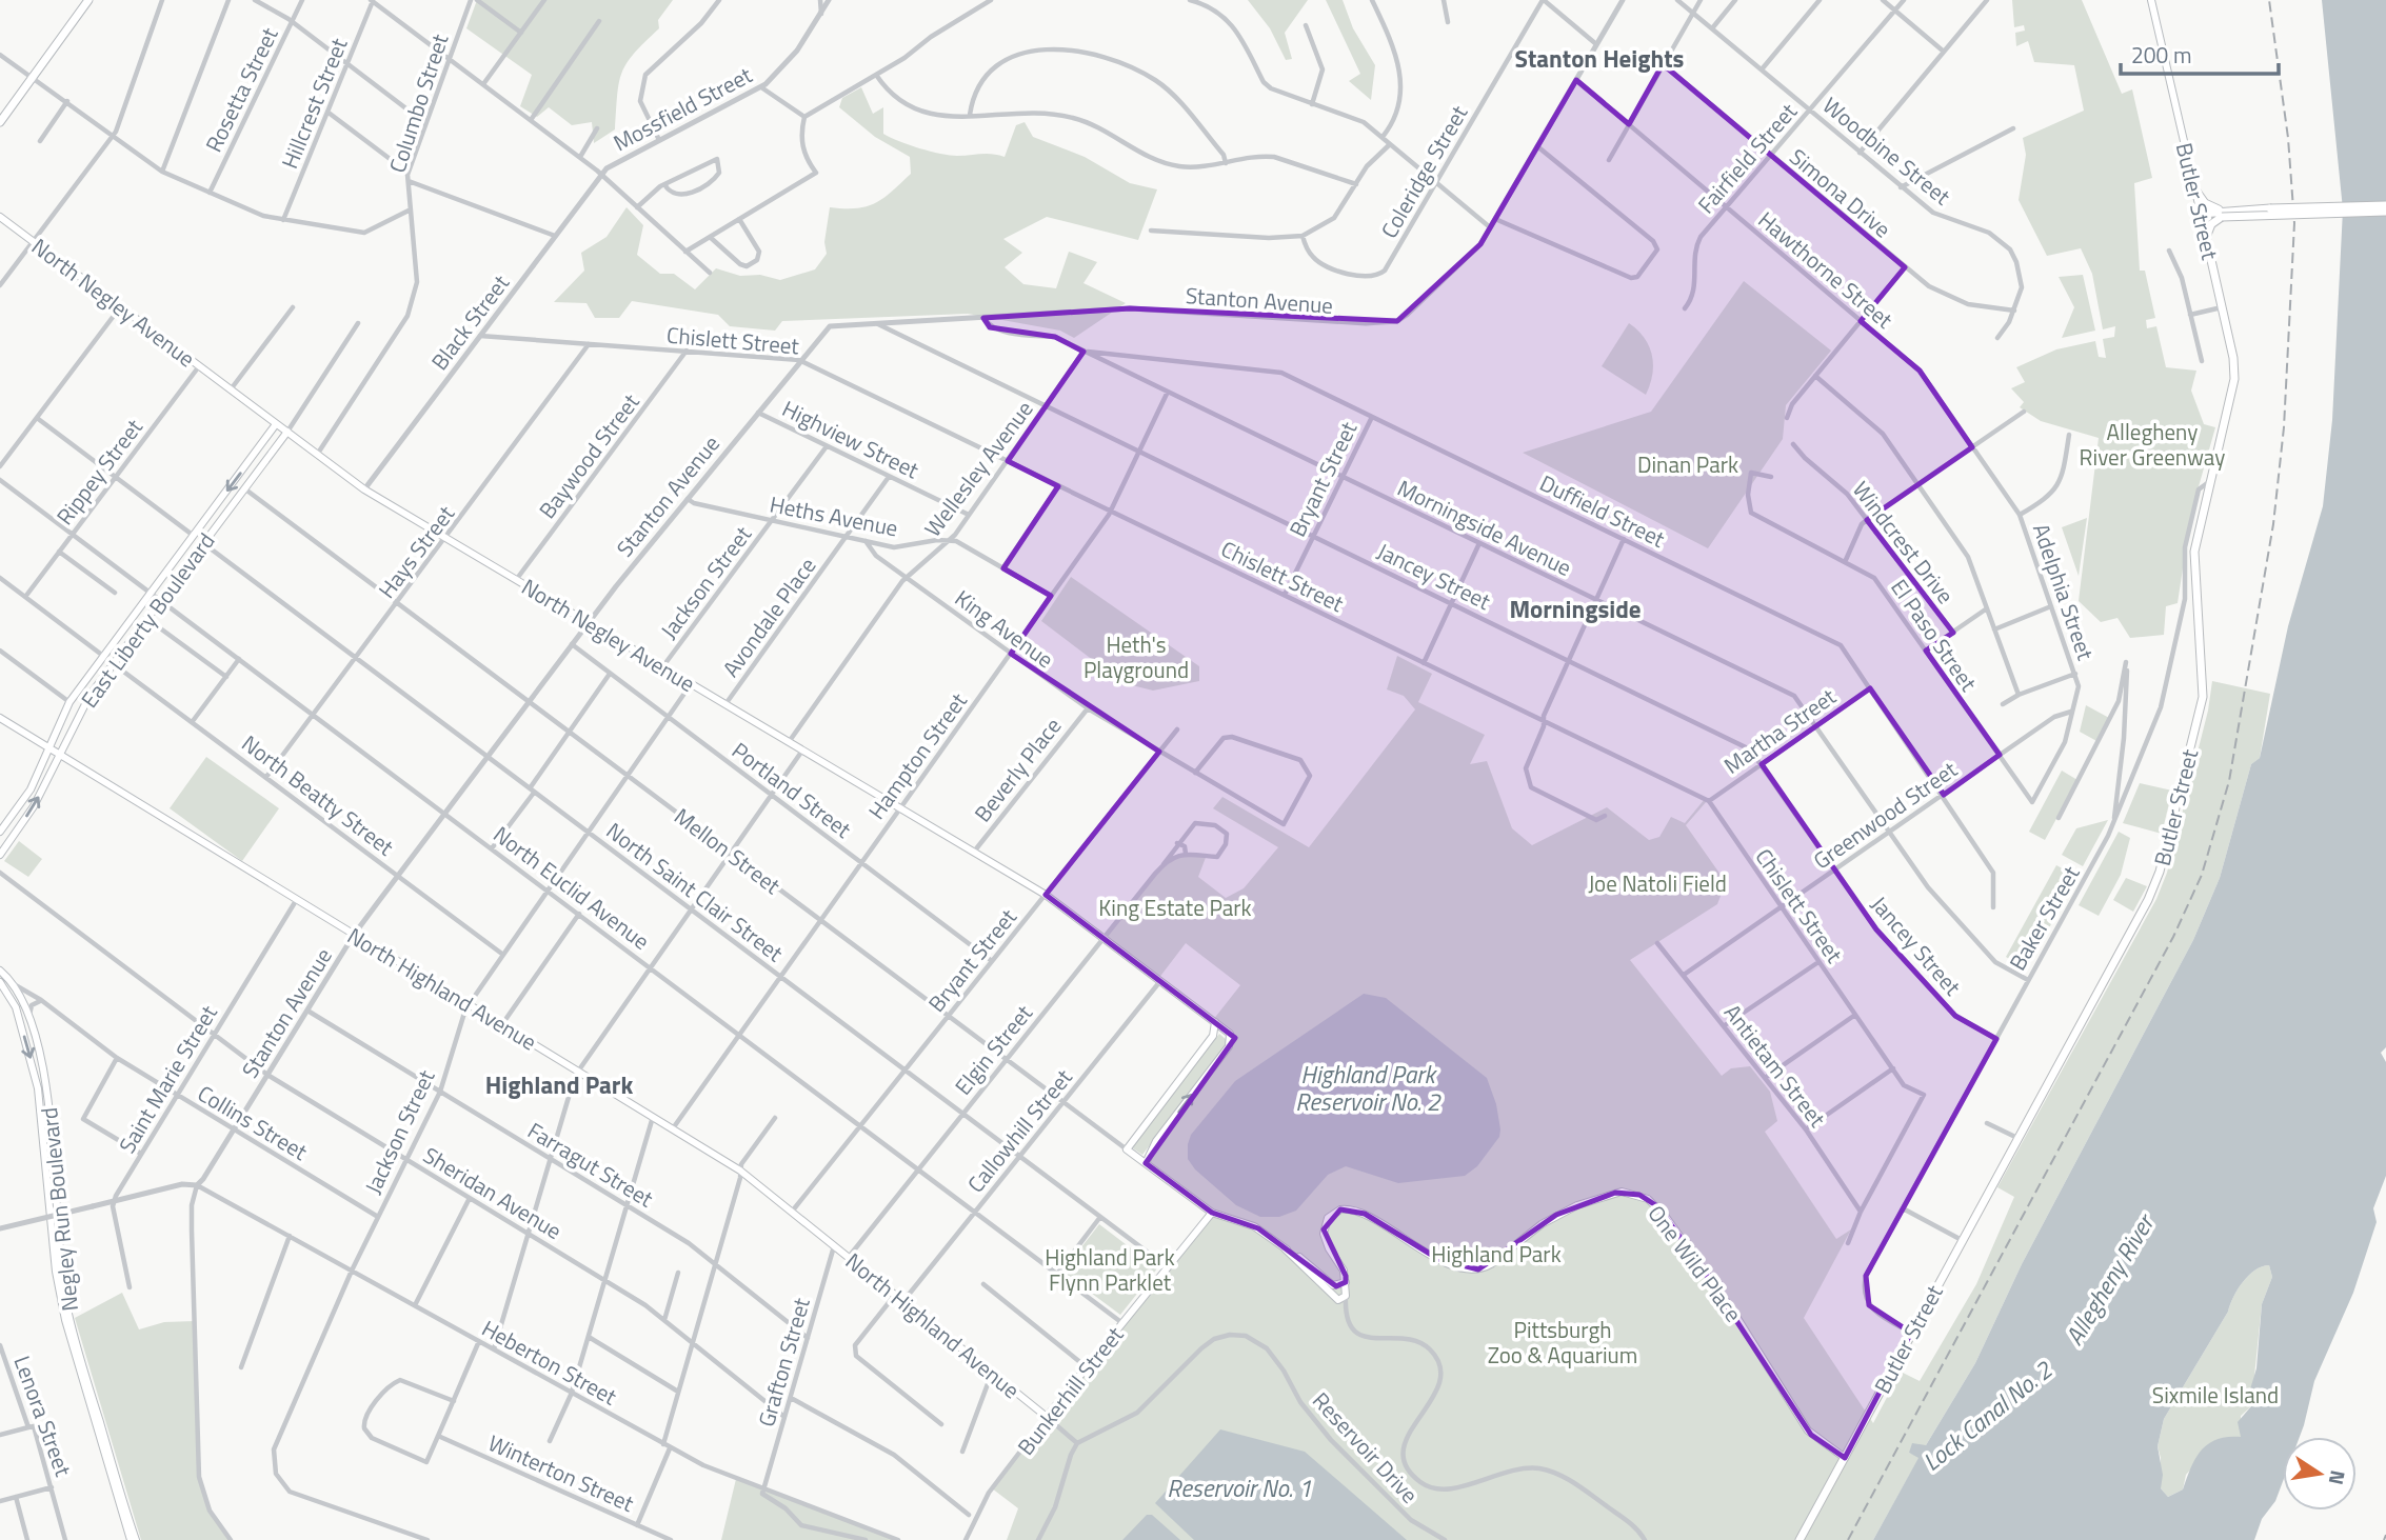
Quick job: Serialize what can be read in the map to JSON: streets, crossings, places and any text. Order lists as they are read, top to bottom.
{
  "streets": {
    "main road": [
      "Butler Street",
      "North Negley Avenue",
      "East Liberty Boulevard",
      "Mellon Street",
      "North Highland Avenue",
      "Negley Run Boulevard",
      "One Wild Place",
      "Bunkerhill Street"
    ],
    "street": [
      "Rosetta Street",
      "Hillcrest Street",
      "Columbo Street",
      "Mossfield Street",
      "Woodbine Street",
      "Fairfield Street",
      "Coleridge Street",
      "Simona Drive",
      "Hawthorne Street",
      "Stanton Avenue",
      "Black Street",
      "Chislett Street",
      "Highview Street",
      "Baywood Street",
      "Wellesley Avenue",
      "Rippey Street",
      "Bryant Street",
      "Duffield Street",
      "Heths Avenue",
      "Morningside Avenue",
      "Windcrest Drive",
      "Hays Street",
      "Jancey Street",
      "Jackson Street",
      "Adelphia Street",
      "Avondale Place",
      "King Avenue",
      "El Paso Street",
      "Martha Street",
      "Hampton Street",
      "Beverly Place",
      "Portland Street",
      "North Beatty Street",
      "Greenwood Street",
      "North Euclid Avenue",
      "North Saint Clair Street",
      "Baker Street",
      "Elgin Street",
      "Antietam Street",
      "Saint Marie Street",
      "Collins Street",
      "Callowhill Street",
      "Farragut Street",
      "Sheridan Avenue",
      "Heberton Street",
      "Grafton Street",
      "Lenora Street",
      "Reservoir Drive",
      "Winterton Street"
    ]
  },
  "crossings": [
    ["Columbo Street", "North Negley Avenue"],
    ["Mossfield Street", "Black Street"],
    ["Woodbine Street", "Fairfield Street"],
    ["Woodbine Street", "Simona Drive"],
    ["Fairfield Street", "Simona Drive"],
    ["Fairfield Street", "Hawthorne Street"],
    ["Butler Street", "Baker Street"],
    ["Butler Street", "One Wild Place"],
    ["Hawthorne Street", "Stanton Avenue"],
    ["Hawthorne Street", "Adelphia Street"],
    ["Stanton Avenue", "North Negley Avenue"],
    ["Stanton Avenue", "Chislett Street"],
    ["Stanton Avenue", "Highview Street"],
    ["Stanton Avenue", "Heths Avenue"],
    ["Stanton Avenue", "Morningside Avenue"],
    ["Stanton Avenue", "Jancey Street"],
    ["Stanton Avenue", "Portland Street"],
    ["Stanton Avenue", "North Beatty Street"],
    ["Stanton Avenue", "Mellon Street"],
    ["Stanton Avenue", "North Euclid Avenue"],
    ["Stanton Avenue", "North Saint Clair Street"],
    ["Stanton Avenue", "North Highland Avenue"],
    ["Stanton Avenue", "Collins Street"],
    ["Stanton Avenue", "Farragut Street"],
    ["Stanton Avenue", "Sheridan Avenue"],
    ["Stanton Avenue", "Heberton Street"],
    ["North Negley Avenue", "Black Street"],
    ["North Negley Avenue", "Baywood Street"],
    ["North Negley Avenue", "Wellesley Avenue"],
    ["North Negley Avenue", "Rippey Street"],
    ["North Negley Avenue", "Bryant Street"],
    ["North Negley Avenue", "Hays Street"],
    ["North Negley Avenue", "Jackson Street"],
    ["North Negley Avenue", "Avondale Place"],
    ["North Negley Avenue", "East Liberty Boulevard"],
    ["North Negley Avenue", "Hampton Street"],
    ["North Negley Avenue", "Beverly Place"],
    ["North Negley Avenue", "Mellon Street"],
    ["North Negley Avenue", "Elgin Street"],
    ["North Negley Avenue", "Callowhill Street"],
    ["Black Street", "Chislett Street"],
    ["Chislett Street", "Baywood Street"],
    ["Chislett Street", "Wellesley Avenue"],
    ["Chislett Street", "Bryant Street"],
    ["Chislett Street", "Hays Street"],
    ["Chislett Street", "Martha Street"],
    ["Chislett Street", "Hampton Street"],
    ["Chislett Street", "Greenwood Street"],
    ["Chislett Street", "Antietam Street"],
    ["Highview Street", "Wellesley Avenue"],
    ["Highview Street", "Jackson Street"],
    ["Highview Street", "Avondale Place"],
    ["Wellesley Avenue", "Duffield Street"],
    ["Wellesley Avenue", "Heths Avenue"],
    ["Wellesley Avenue", "Morningside Avenue"],
    ["Wellesley Avenue", "Jancey Street"],
    ["Wellesley Avenue", "King Avenue"],
    ["Rippey Street", "North Euclid Avenue"],
    ["Bryant Street", "Duffield Street"],
    ["Bryant Street", "Morningside Avenue"],
    ["Bryant Street", "Jancey Street"],
    ["Bryant Street", "King Avenue"],
    ["Bryant Street", "Portland Street"],
    ["Bryant Street", "Mellon Street"],
    ["Bryant Street", "North Euclid Avenue"],
    ["Bryant Street", "North Saint Clair Street"],
    ["Bryant Street", "North Highland Avenue"],
    ["Duffield Street", "Morningside Avenue"],
    ["Duffield Street", "Martha Street"],
    ["Duffield Street", "Greenwood Street"],
    ["Heths Avenue", "Jackson Street"],
    ["Heths Avenue", "Avondale Place"],
    ["Heths Avenue", "King Avenue"],
    ["Morningside Avenue", "Martha Street"],
    ["Morningside Avenue", "Hampton Street"],
    ["Morningside Avenue", "Greenwood Street"],
    ["Morningside Avenue", "Baker Street"],
    ["Hays Street", "North Beatty Street"],
    ["Hays Street", "Mellon Street"],
    ["Hays Street", "North Euclid Avenue"],
    ["Hays Street", "North Saint Clair Street"],
    ["Jancey Street", "Martha Street"],
    ["Jancey Street", "Hampton Street"],
    ["Jancey Street", "Greenwood Street"],
    ["Jancey Street", "Baker Street"],
    ["Jackson Street", "Portland Street"],
    ["Jackson Street", "North Beatty Street"],
    ["Jackson Street", "Mellon Street"],
    ["Jackson Street", "North Euclid Avenue"],
    ["Jackson Street", "North Saint Clair Street"],
    ["Jackson Street", "North Highland Avenue"],
    ["Jackson Street", "Collins Street"],
    ["Jackson Street", "Farragut Street"],
    ["Jackson Street", "Sheridan Avenue"],
    ["Jackson Street", "Heberton Street"],
    ["Adelphia Street", "El Paso Street"],
    ["Adelphia Street", "Greenwood Street"],
    ["East Liberty Boulevard", "North Beatty Street"],
    ["East Liberty Boulevard", "Mellon Street"],
    ["East Liberty Boulevard", "North Euclid Avenue"],
    ["East Liberty Boulevard", "North Saint Clair Street"],
    ["East Liberty Boulevard", "North Highland Avenue"],
    ["King Avenue", "Hampton Street"],
    ["King Avenue", "Beverly Place"],
    ["El Paso Street", "Greenwood Street"],
    ["Hampton Street", "Portland Street"],
    ["Hampton Street", "Mellon Street"],
    ["Hampton Street", "North Euclid Avenue"],
    ["Hampton Street", "North Saint Clair Street"],
    ["Hampton Street", "North Highland Avenue"],
    ["Greenwood Street", "Antietam Street"],
    ["Mellon Street", "Elgin Street"],
    ["Mellon Street", "Callowhill Street"],
    ["Mellon Street", "Bunkerhill Street"],
    ["North Euclid Avenue", "Elgin Street"],
    ["North Euclid Avenue", "Callowhill Street"],
    ["North Euclid Avenue", "Bunkerhill Street"],
    ["North Saint Clair Street", "Elgin Street"],
    ["North Saint Clair Street", "Callowhill Street"],
    ["North Saint Clair Street", "Bunkerhill Street"],
    ["North Highland Avenue", "Elgin Street"],
    ["North Highland Avenue", "Saint Marie Street"],
    ["North Highland Avenue", "Callowhill Street"],
    ["North Highland Avenue", "Grafton Street"],
    ["North Highland Avenue", "Bunkerhill Street"],
    ["North Highland Avenue", "Reservoir Drive"],
    ["Saint Marie Street", "Collins Street"],
    ["Saint Marie Street", "Sheridan Avenue"],
    ["Collins Street", "Negley Run Boulevard"],
    ["Farragut Street", "Grafton Street"],
    ["Sheridan Avenue", "Grafton Street"],
    ["Heberton Street", "Grafton Street"]
  ],
  "districts": ["Stanton Heights", "Morningside", "Highland Park"],
  "water": [
    "Highland Park Reservoir No. 2",
    "Allegheny River",
    "Lock Canal No. 2",
    "Reservoir No. 1"
  ],
  "parks": [
    "Allegheny River Greenway",
    "Dinan Park",
    "Heth's Playground",
    "Joe Natoli Field",
    "King Estate Park",
    "Highland Park",
    "Highland Park Flynn Parklet",
    "Pittsburgh Zoo & Aquarium",
    "Sixmile Island"
  ],
  "scale_bar": "200 m",
  "north": "right"
}
